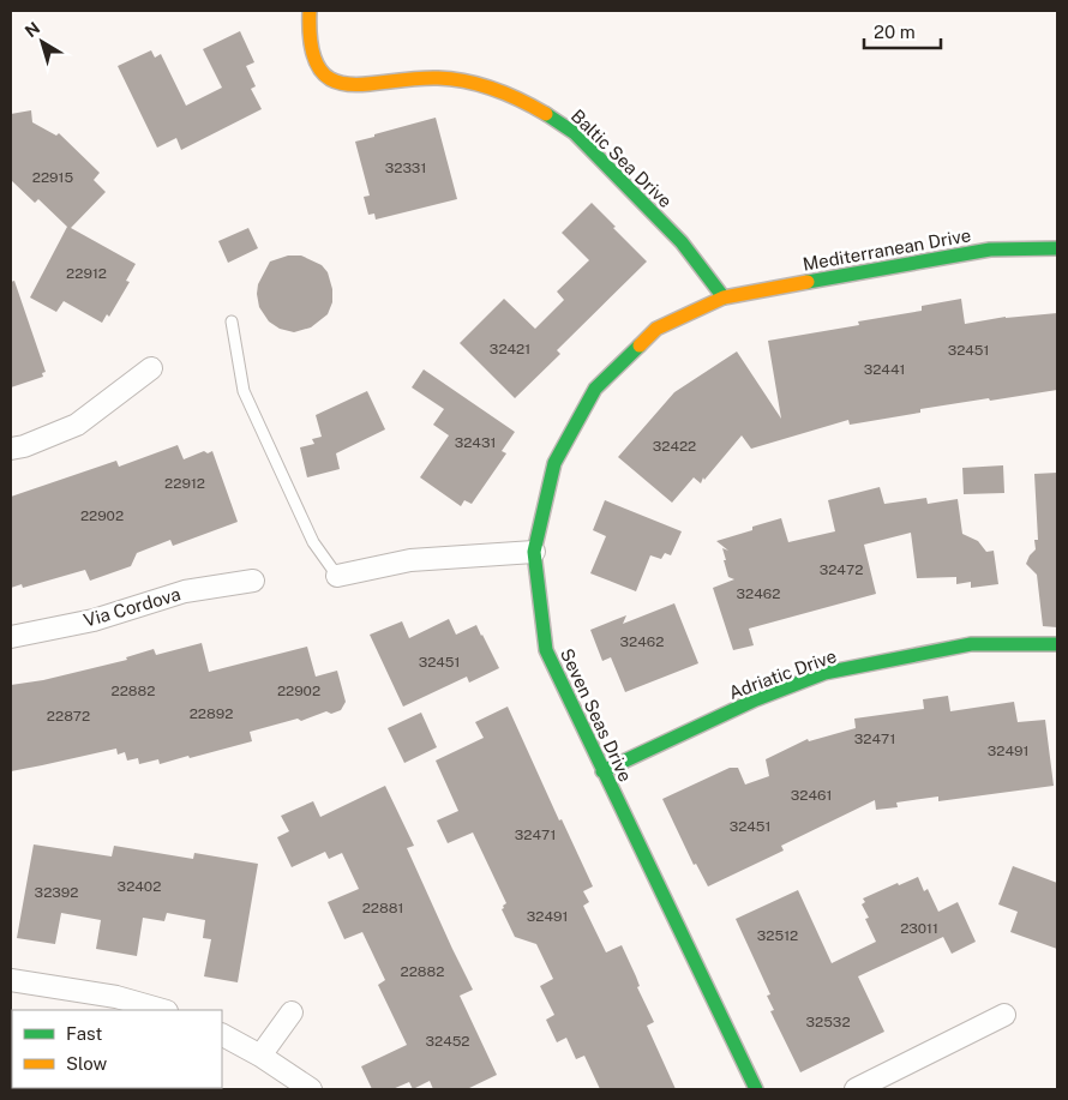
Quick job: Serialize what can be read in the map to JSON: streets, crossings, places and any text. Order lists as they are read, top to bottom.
{
  "streets": {
    "street": [
      "Baltic Sea Drive",
      "Mediterranean Drive",
      "Via Cordova",
      "Adriatic Drive",
      "Seven Seas Drive"
    ]
  },
  "crossings": [
    ["Baltic Sea Drive", "Mediterranean Drive"],
    ["Baltic Sea Drive", "Seven Seas Drive"],
    ["Mediterranean Drive", "Seven Seas Drive"],
    ["Adriatic Drive", "Seven Seas Drive"]
  ],
  "house_numbers": [
    "32331",
    "22915",
    "22912",
    "32421",
    "32451",
    "32441",
    "32431",
    "32422",
    "22912",
    "22902",
    "32472",
    "32462",
    "32462",
    "32451",
    "22882",
    "22902",
    "22892",
    "22872",
    "32471",
    "32491",
    "32461",
    "32451",
    "32471",
    "32402",
    "32392",
    "22881",
    "32491",
    "23011",
    "32512",
    "22882",
    "32532",
    "32452"
  ],
  "legend": ["Fast", "Slow"],
  "scale_bar": "20 m",
  "north": "top left"
}
